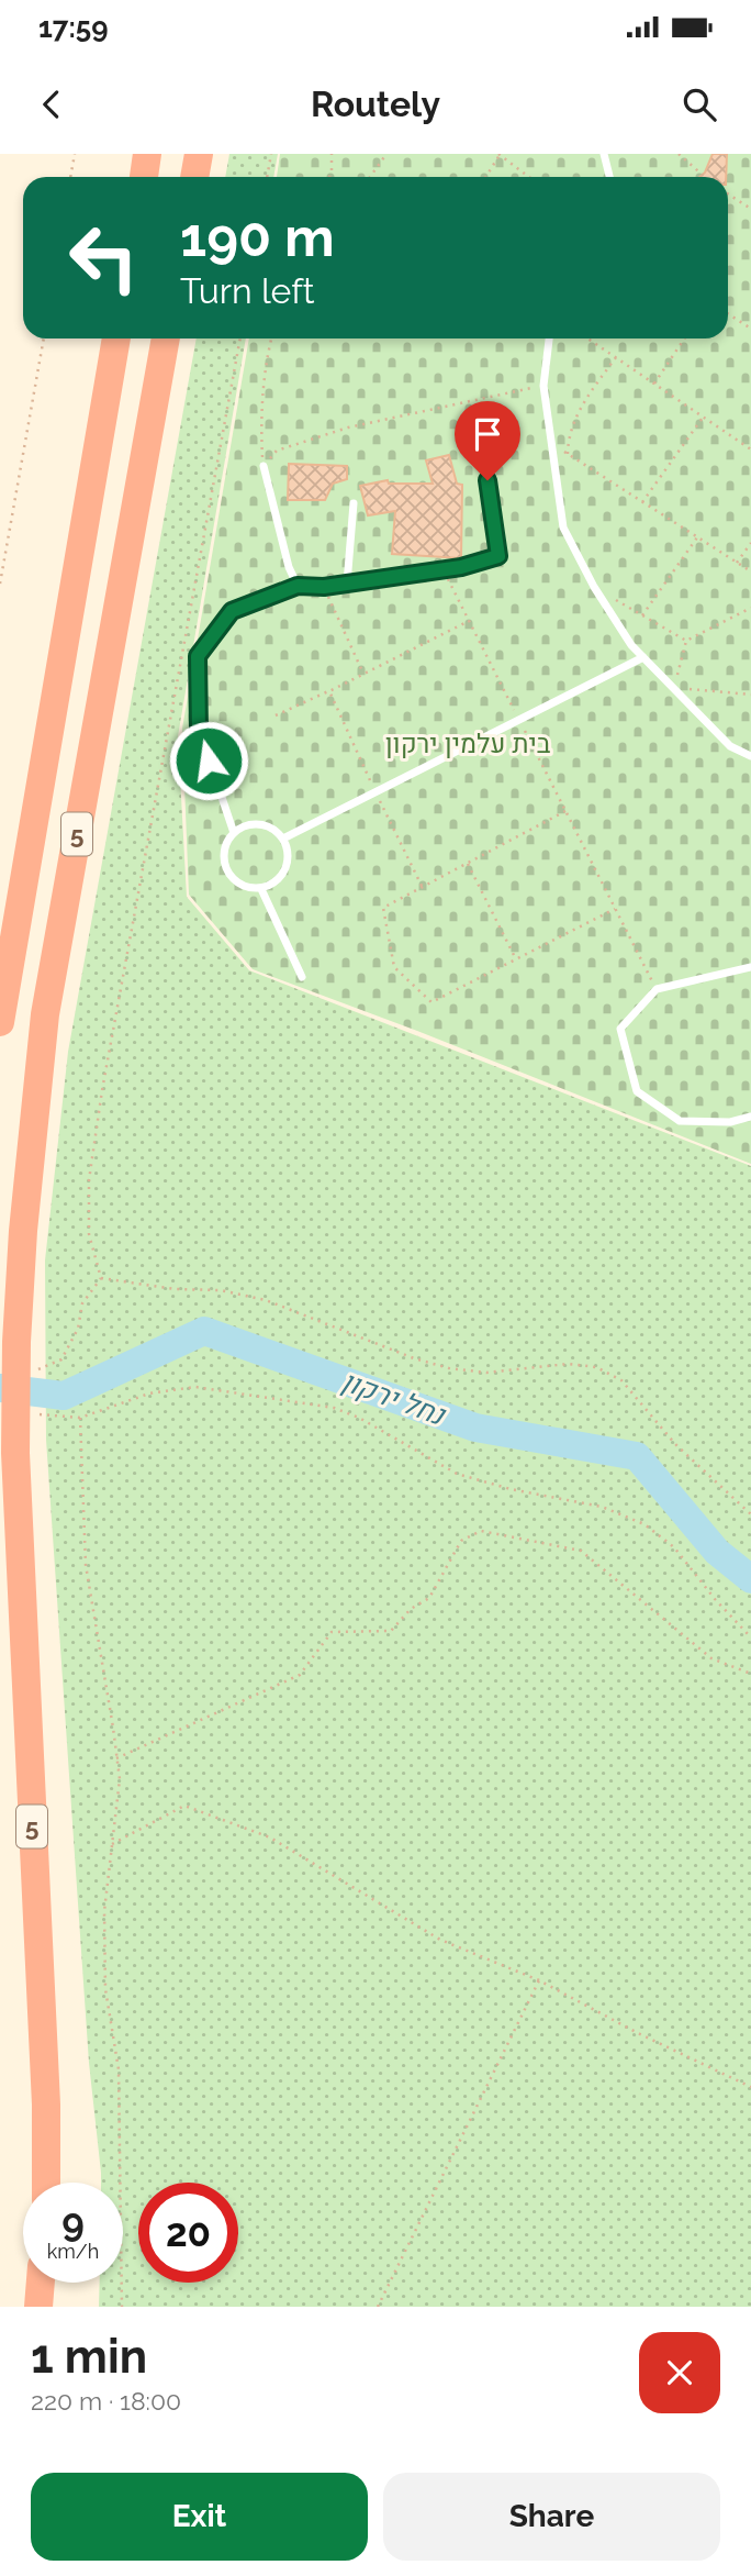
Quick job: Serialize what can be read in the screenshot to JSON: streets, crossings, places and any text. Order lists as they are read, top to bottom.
{
  "streets": {
    "highway": ["5"]
  },
  "water": ["נחל ירקון"],
  "parks": ["בית עלמין ירקון"],
  "page": {
    "status": "17:59",
    "header": "Routely",
    "turn": ["190 m", "Turn left"],
    "speed": "9 km/h",
    "limit": "20",
    "heading": ["1 min", "220 m · 18:00"],
    "buttons": ["Exit", "Share"]
  }
}
